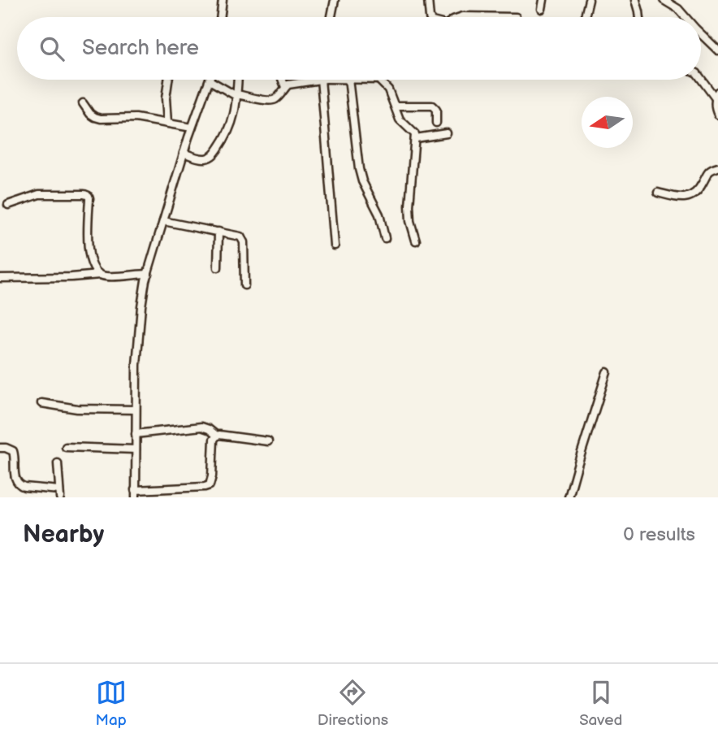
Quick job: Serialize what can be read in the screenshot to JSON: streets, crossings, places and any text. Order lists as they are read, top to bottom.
{
  "north": "left",
  "page": {
    "search": "Search here",
    "heading": ["Nearby", "0 results"],
    "nav": ["Map", "Directions", "Saved"]
  }
}
